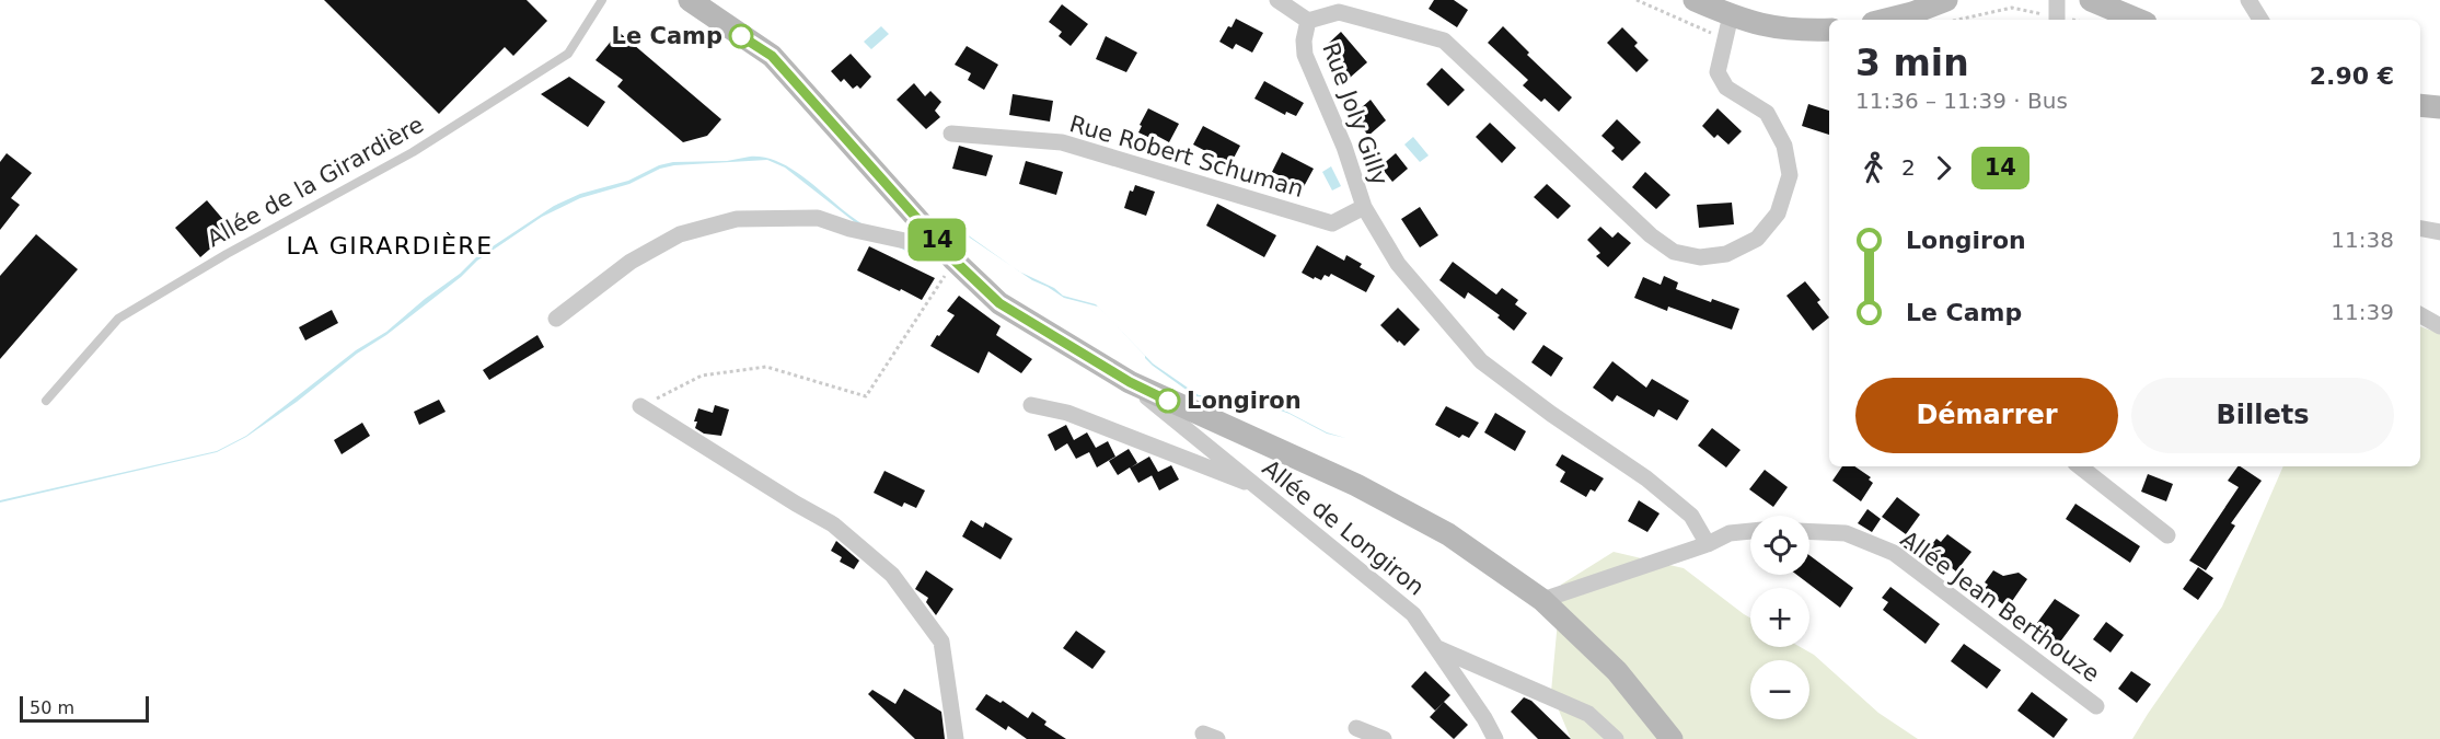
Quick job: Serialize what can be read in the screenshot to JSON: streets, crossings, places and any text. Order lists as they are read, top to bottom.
{
  "streets": {
    "street": [
      "Rue Joly Gilly",
      "Rue Robert Schuman",
      "Allée de Longiron",
      "Allée Jean Berthouze"
    ],
    "lane": ["Allée de la Girardière"]
  },
  "crossings": [
    ["Rue Joly Gilly", "Rue Robert Schuman"]
  ],
  "districts": ["LA GIRARDIÈRE"],
  "places": ["Le Camp", "Longiron"],
  "lines": ["bus line 14"],
  "scale_bar": "50 m",
  "page": {
    "on_map": "14",
    "heading": ["3 min", "11:36 – 11:39 · Bus", "2.90 €"],
    "legs": ["2", "14"],
    "list": [
      {
        "name": "Longiron",
        "value": "11:38"
      },
      {
        "name": "Le Camp",
        "value": "11:39"
      }
    ],
    "buttons": ["Démarrer", "Billets"],
    "map_buttons": ["+", "−"],
    "scale": "50 m"
  }
}
